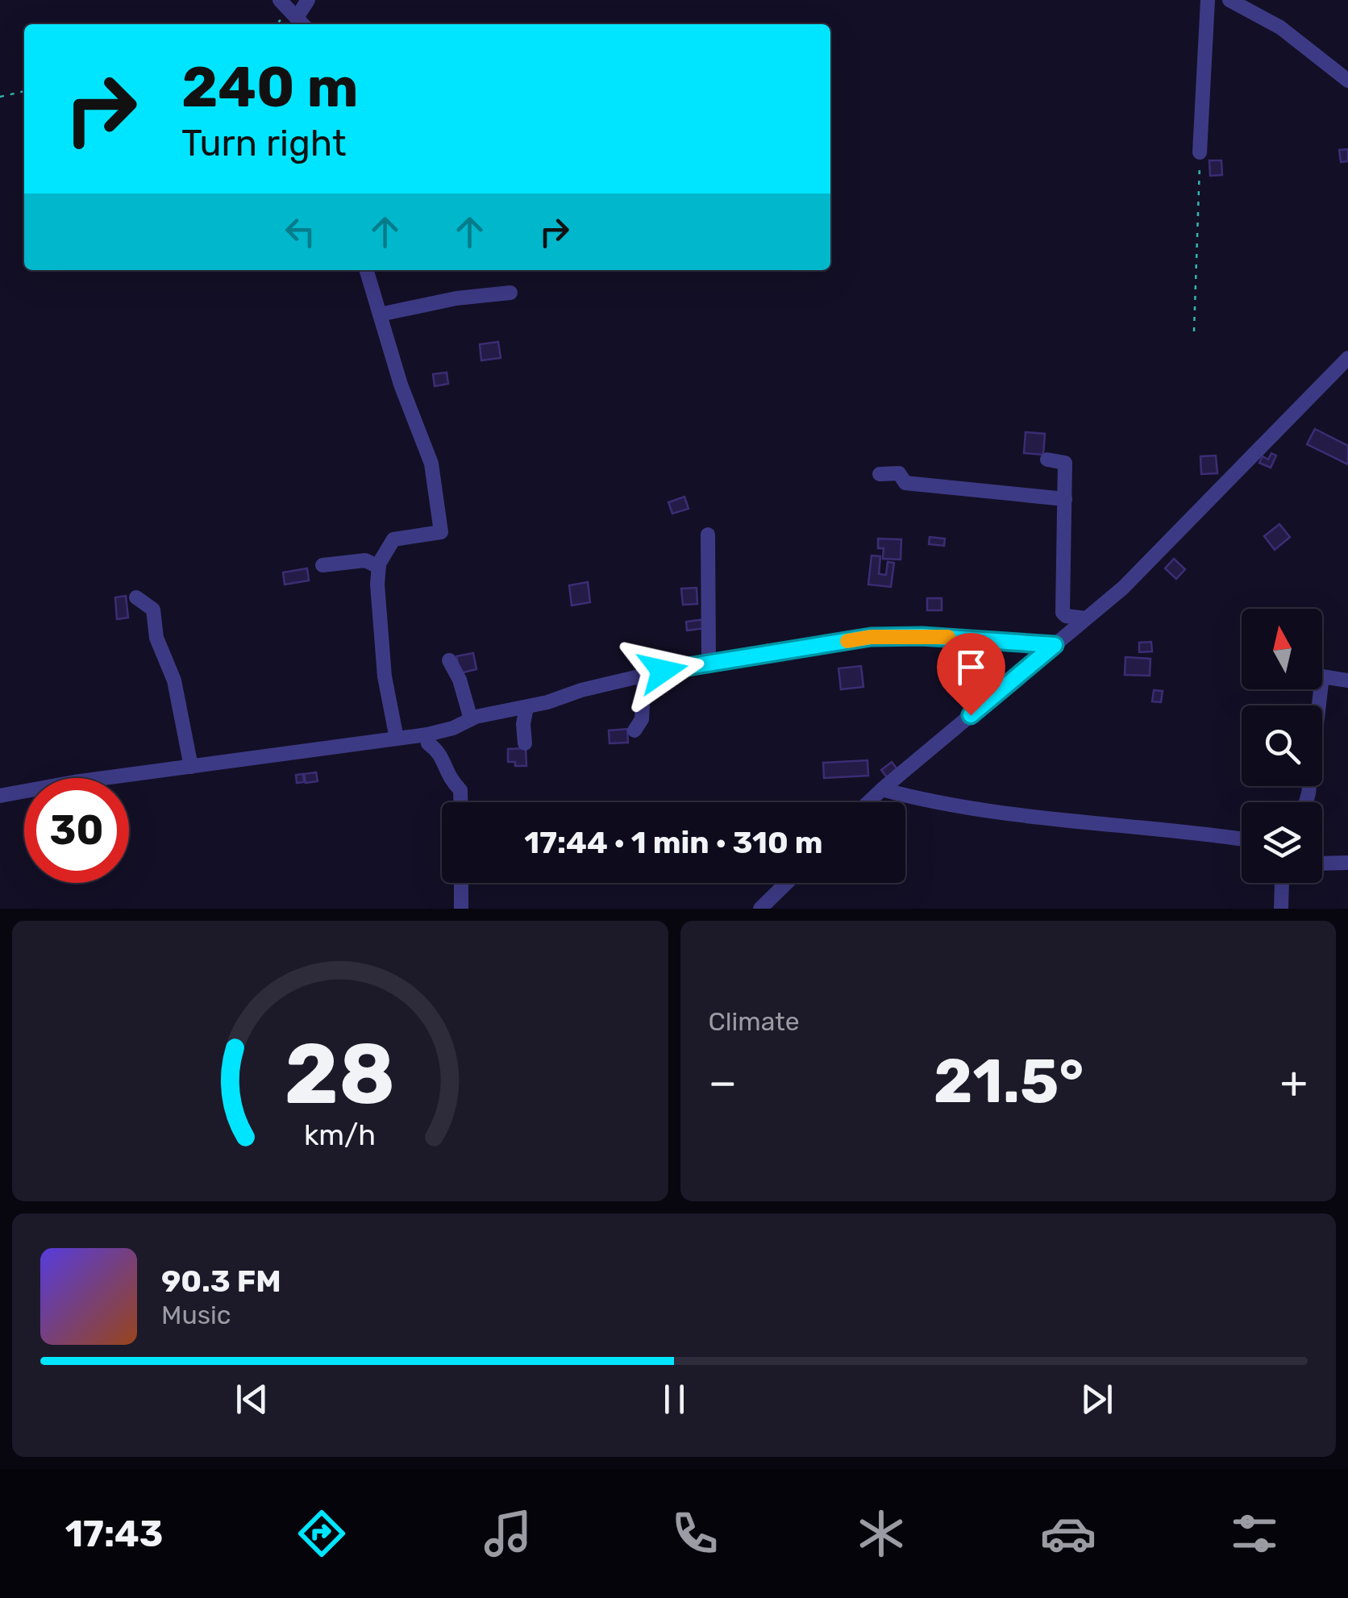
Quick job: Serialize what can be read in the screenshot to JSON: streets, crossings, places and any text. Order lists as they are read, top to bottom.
{
  "north": "top",
  "page": {
    "turn": ["240 m", "Turn right"],
    "limit": "30",
    "trip": "17:44 · 1 min · 310 m",
    "tile": "Climate",
    "heat": ["−", "21.5°", "+"],
    "song": ["90.3 FM", "Music"],
    "tabs": "17:43",
    "gauge": ["28", "km/h"]
  }
}
